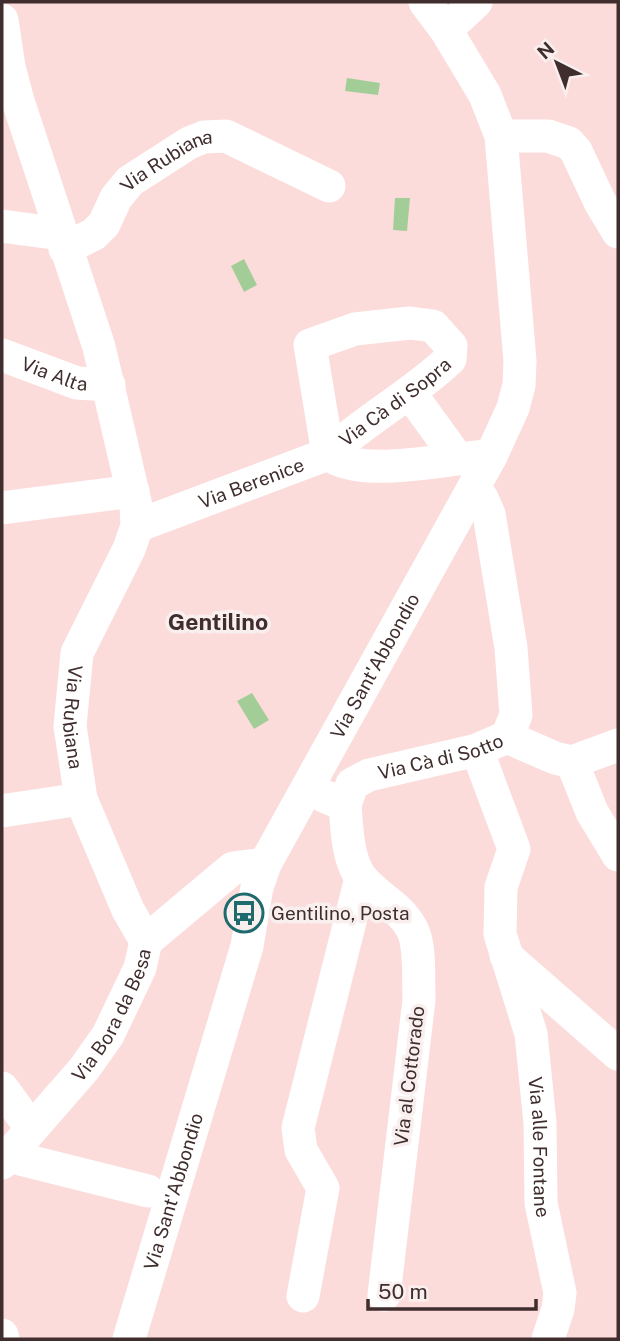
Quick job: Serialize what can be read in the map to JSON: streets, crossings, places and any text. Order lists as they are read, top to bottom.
{
  "streets": {
    "street": [
      "Via Rubiana",
      "Via Alta",
      "Via Cà di Sopra",
      "Via Berenice",
      "Via Sant'Abbondio",
      "Via Cà di Sotto",
      "Via Bora da Besa",
      "Via al Cottorado",
      "Via alle Fontane"
    ]
  },
  "crossings": [
    ["Via Rubiana", "Via Alta"],
    ["Via Rubiana", "Via Berenice"],
    ["Via Rubiana", "Via Bora da Besa"],
    ["Via Cà di Sopra", "Via Berenice"],
    ["Via Berenice", "Via Sant'Abbondio"],
    ["Via Sant'Abbondio", "Via Cà di Sotto"],
    ["Via Sant'Abbondio", "Via Bora da Besa"],
    ["Via Cà di Sotto", "Via alle Fontane"]
  ],
  "districts": ["Gentilino"],
  "places": {
    "bus stop": ["Gentilino, Posta"]
  },
  "scale_bar": "50 m",
  "north": "top left"
}
